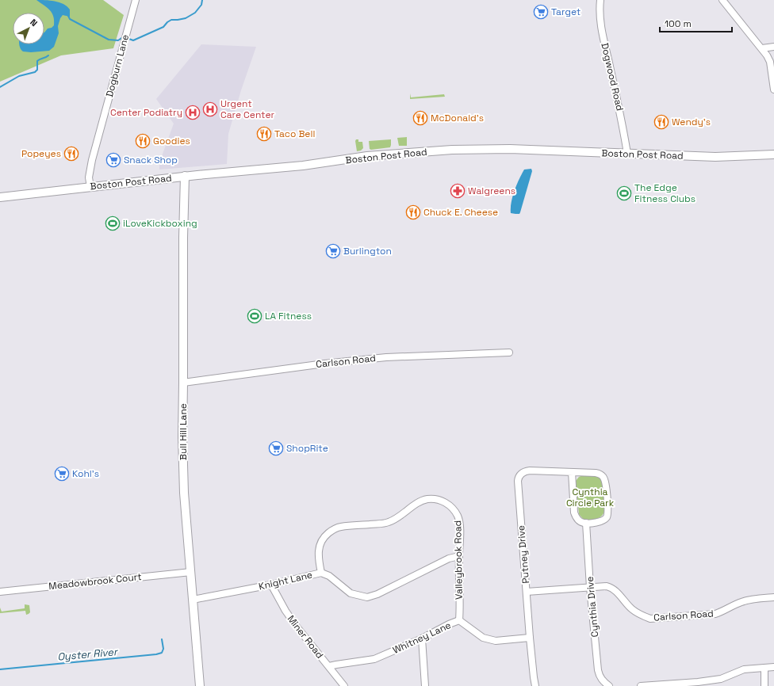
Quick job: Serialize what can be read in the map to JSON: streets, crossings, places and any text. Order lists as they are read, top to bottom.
{
  "streets": {
    "main road": ["Boston Post Road", "Bull Hill Lane"],
    "street": [
      "Dogburn Lane",
      "Dogwood Road",
      "Carlson Road",
      "Putney Drive",
      "Valleybrook Road",
      "Knight Lane",
      "Meadowbrook Court",
      "Cynthia Drive",
      "Miner Road",
      "Whitney Lane"
    ]
  },
  "crossings": [
    ["Dogburn Lane", "Boston Post Road"],
    ["Dogwood Road", "Boston Post Road"],
    ["Boston Post Road", "Bull Hill Lane"],
    ["Carlson Road", "Bull Hill Lane"],
    ["Carlson Road", "Putney Drive"],
    ["Carlson Road", "Cynthia Drive"],
    ["Bull Hill Lane", "Knight Lane"],
    ["Bull Hill Lane", "Meadowbrook Court"],
    ["Putney Drive", "Whitney Lane"],
    ["Valleybrook Road", "Knight Lane"],
    ["Valleybrook Road", "Whitney Lane"],
    ["Knight Lane", "Miner Road"],
    ["Miner Road", "Whitney Lane"]
  ],
  "water": ["Oyster River"],
  "parks": ["Cynthia Circle Park"],
  "places": {
    "supermarket": [
      "Target",
      "Snack Shop",
      "Burlington",
      "ShopRite",
      "Kohl's"
    ],
    "hospital": ["Urgent Care Center", "Center Podiatry"],
    "restaurant": [
      "McDonald's",
      "Wendy's",
      "Taco Bell",
      "Goodies",
      "Popeyes",
      "Chuck E. Cheese"
    ],
    "pharmacy": ["Walgreens"],
    "sports": ["The Edge Fitness Clubs", "iLoveKickboxing", "LA Fitness"]
  },
  "scale_bar": "100 m",
  "north": "top right"
}
